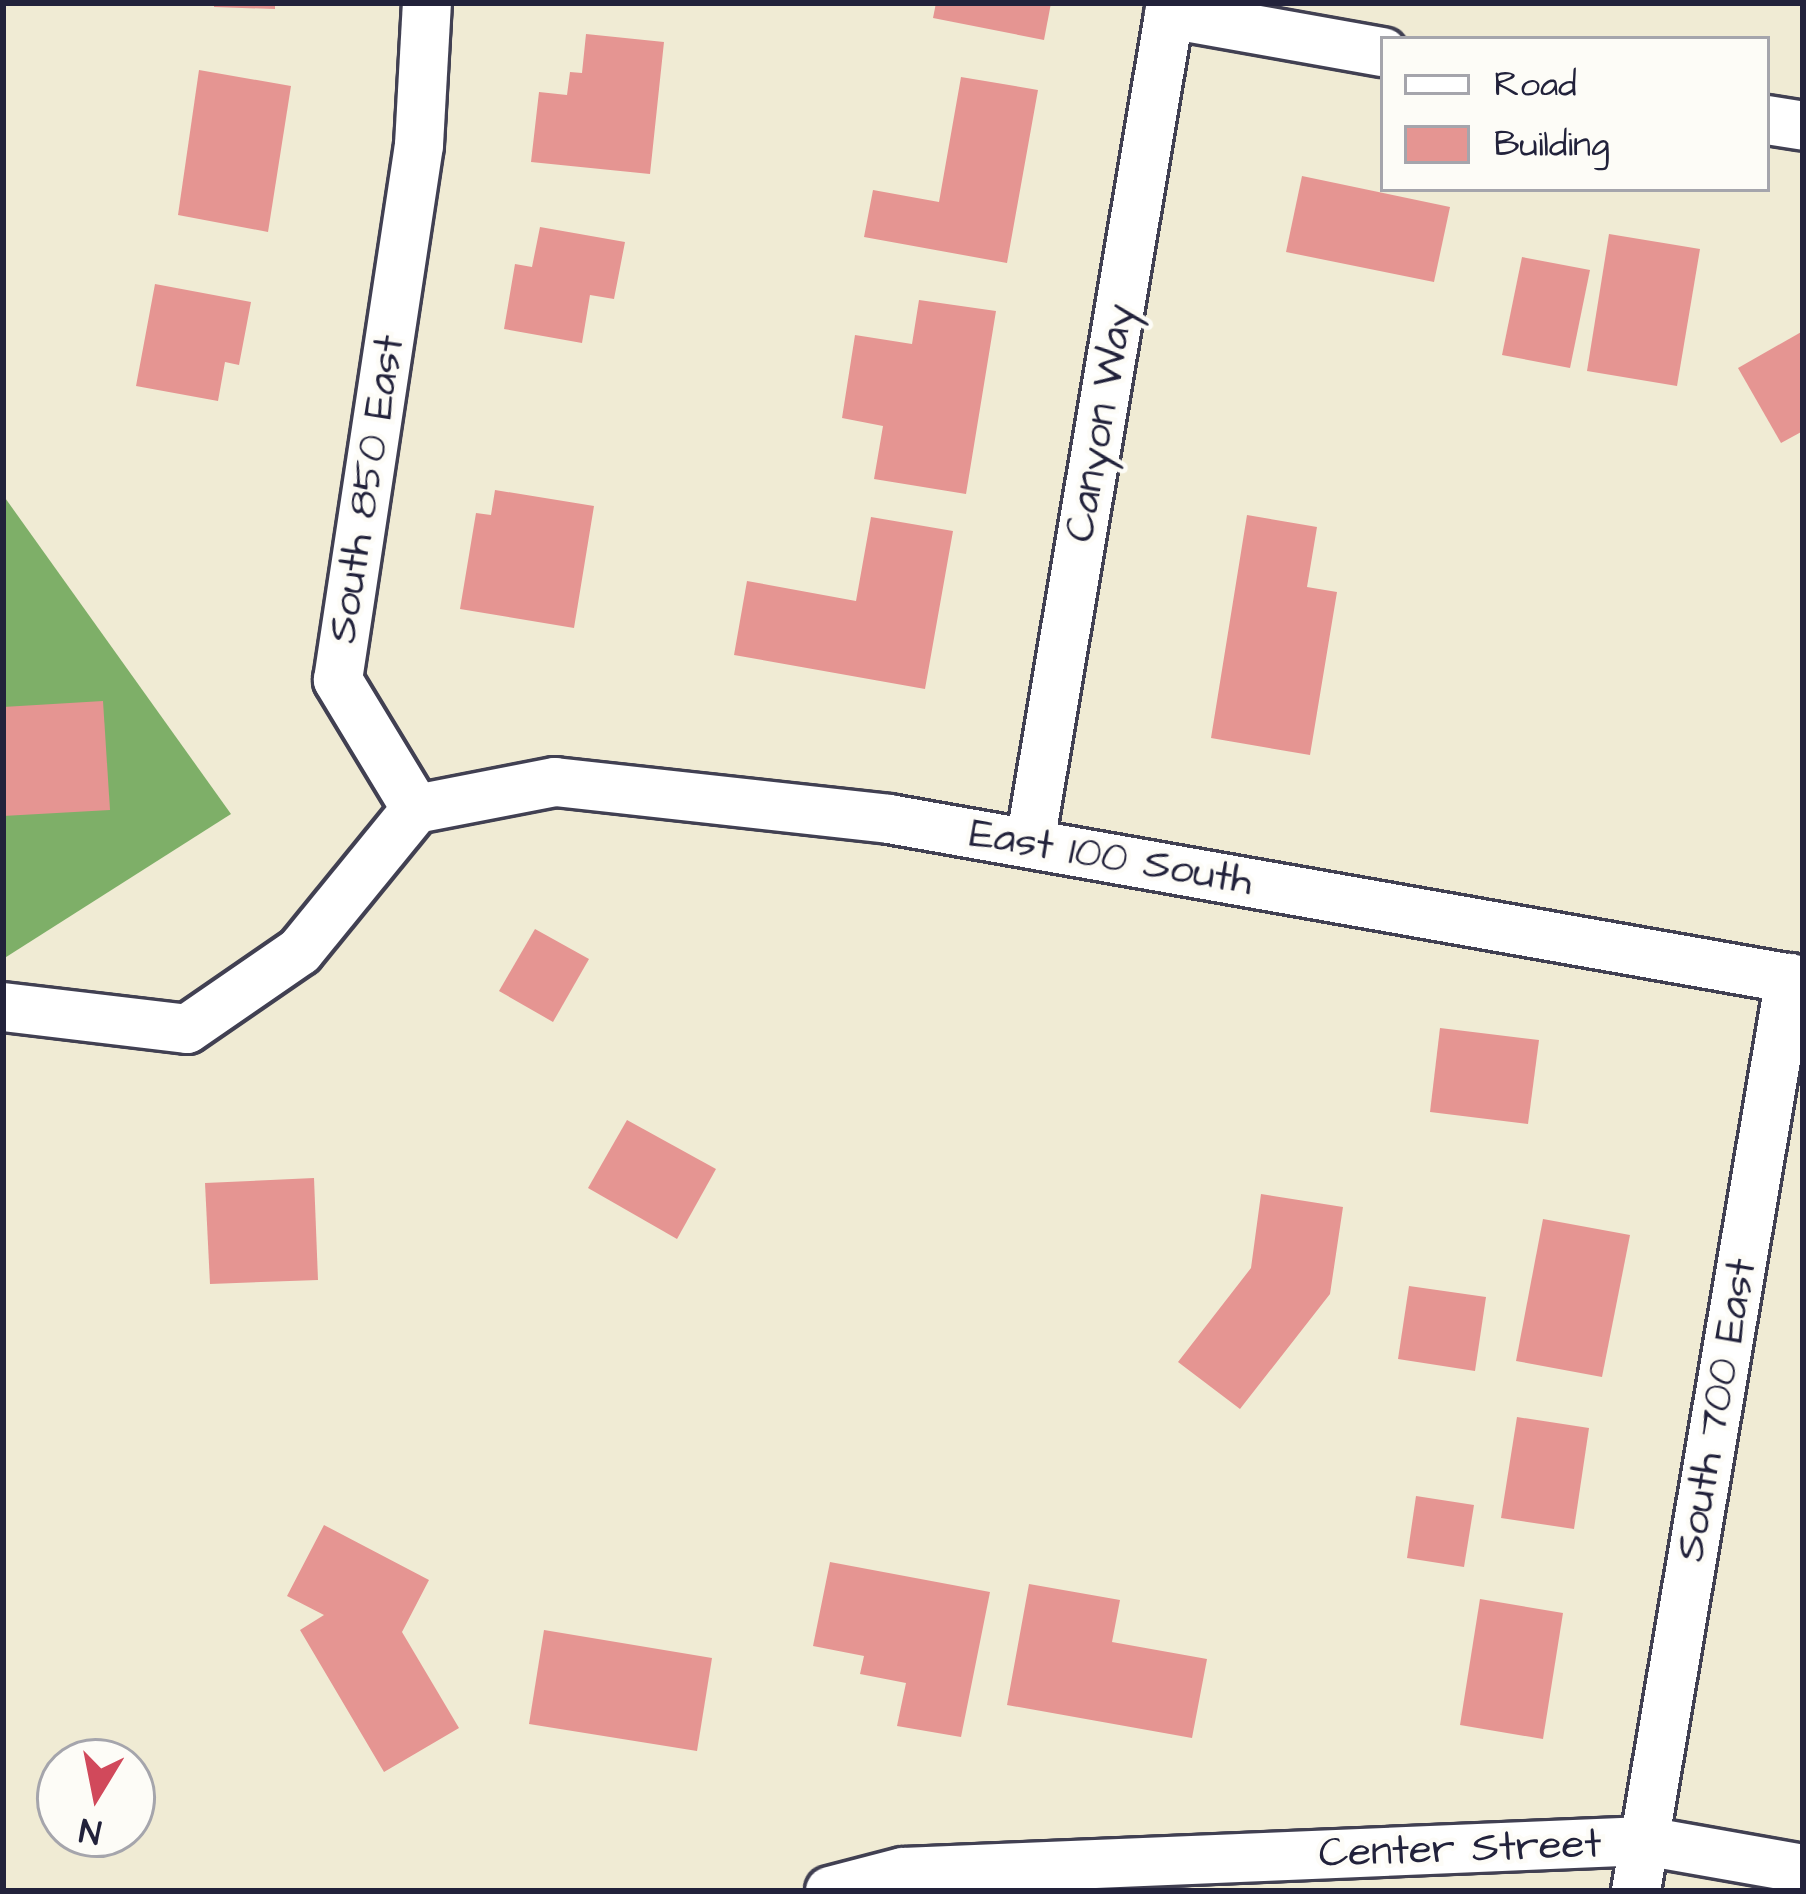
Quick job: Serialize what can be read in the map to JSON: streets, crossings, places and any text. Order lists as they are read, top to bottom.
{
  "streets": {
    "street": [
      "Canyon Way",
      "South 850 East",
      "East 100 South",
      "South 700 East",
      "Center Street"
    ]
  },
  "crossings": [
    ["Canyon Way", "East 100 South"],
    ["South 850 East", "East 100 South"],
    ["East 100 South", "South 700 East"],
    ["South 700 East", "Center Street"]
  ],
  "legend": ["Road", "Building"],
  "north": "bottom"
}
